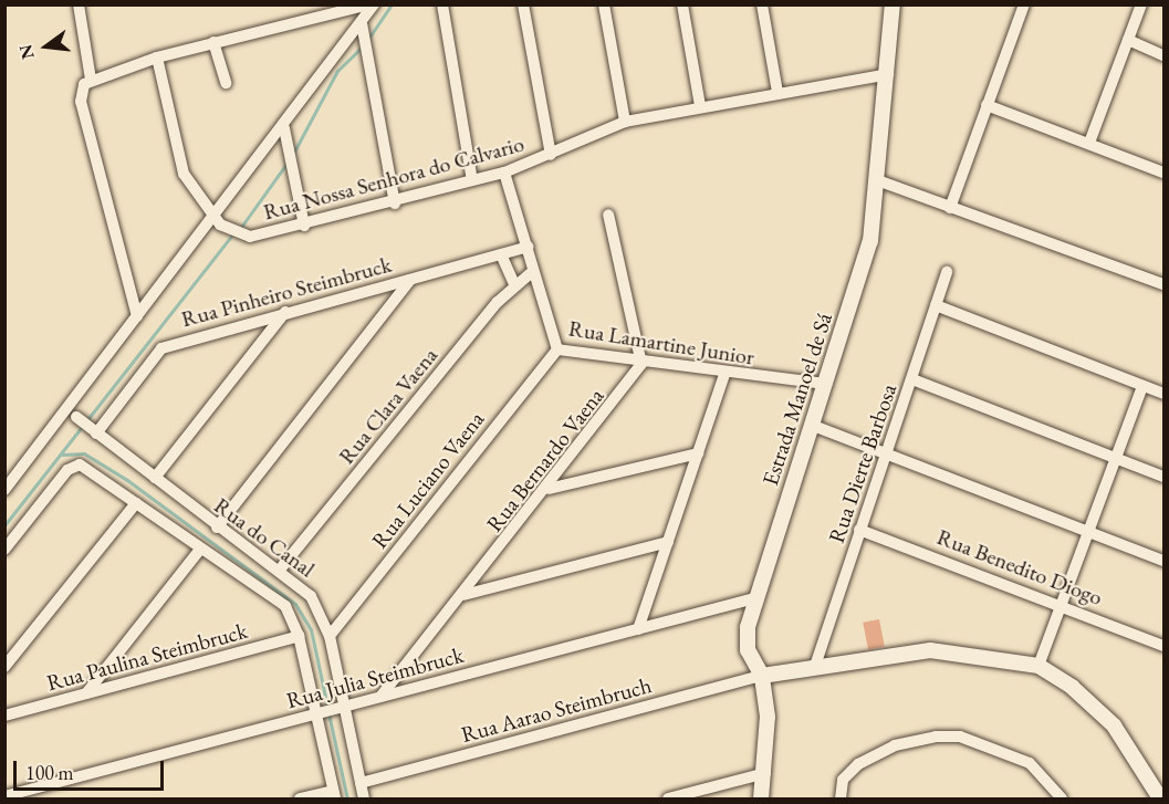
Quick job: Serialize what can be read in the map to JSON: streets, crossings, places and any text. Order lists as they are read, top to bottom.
{
  "streets": {
    "main road": ["Estrada Manoel de Sá"],
    "street": [
      "Rua Nossa Senhora do Calvario",
      "Rua Pinheiro Steimbruck",
      "Rua Lamartine Junior",
      "Rua Clara Vaena",
      "Rua Bernardo Vaena",
      "Rua Dierte Barbosa",
      "Rua Luciano Vaena",
      "Rua do Canal",
      "Rua Benedito Diogo",
      "Rua Paulina Steimbruck",
      "Rua Julia Steimbruck",
      "Rua Aarao Steimbruch"
    ]
  },
  "crossings": [
    ["Rua Nossa Senhora do Calvario", "Rua Lamartine Junior"],
    ["Rua Nossa Senhora do Calvario", "Estrada Manoel de Sá"],
    ["Rua Pinheiro Steimbruck", "Rua Lamartine Junior"],
    ["Rua Pinheiro Steimbruck", "Rua do Canal"],
    ["Rua Lamartine Junior", "Estrada Manoel de Sá"],
    ["Rua Lamartine Junior", "Rua Clara Vaena"],
    ["Rua Lamartine Junior", "Rua Bernardo Vaena"],
    ["Rua Lamartine Junior", "Rua Luciano Vaena"],
    ["Estrada Manoel de Sá", "Rua Julia Steimbruck"],
    ["Estrada Manoel de Sá", "Rua Aarao Steimbruch"],
    ["Rua Clara Vaena", "Rua do Canal"],
    ["Rua Bernardo Vaena", "Rua Julia Steimbruck"],
    ["Rua Dierte Barbosa", "Rua Benedito Diogo"],
    ["Rua Luciano Vaena", "Rua do Canal"],
    ["Rua do Canal", "Rua Paulina Steimbruck"],
    ["Rua do Canal", "Rua Julia Steimbruck"],
    ["Rua do Canal", "Rua Aarao Steimbruch"]
  ],
  "scale_bar": "100 m",
  "north": "left"
}
